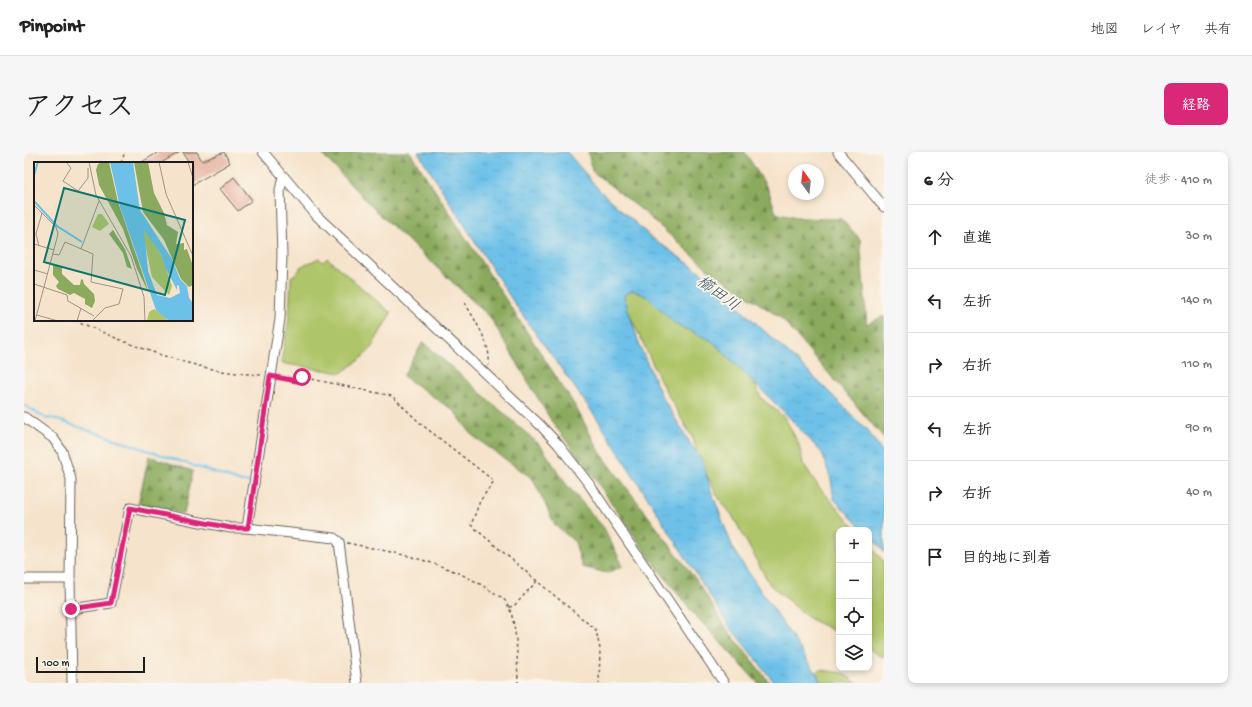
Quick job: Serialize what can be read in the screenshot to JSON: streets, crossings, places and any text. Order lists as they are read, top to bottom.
{
  "water": ["櫛田川"],
  "scale_bar": "100 m",
  "north": "top",
  "page": {
    "header": "Pinpoint",
    "nav": ["地図", "レイヤ", "共有"],
    "title": "アクセス",
    "buttons": "経路",
    "heading": ["6 分", "徒歩 · 410 m"],
    "list": [
      ["直進", "30 m"],
      ["左折", "140 m"],
      ["右折", "110 m"],
      ["左折", "90 m"],
      ["右折", "40 m"],
      "目的地に到着"
    ],
    "map_buttons": ["+", "−"],
    "scale": "100 m"
  }
}
